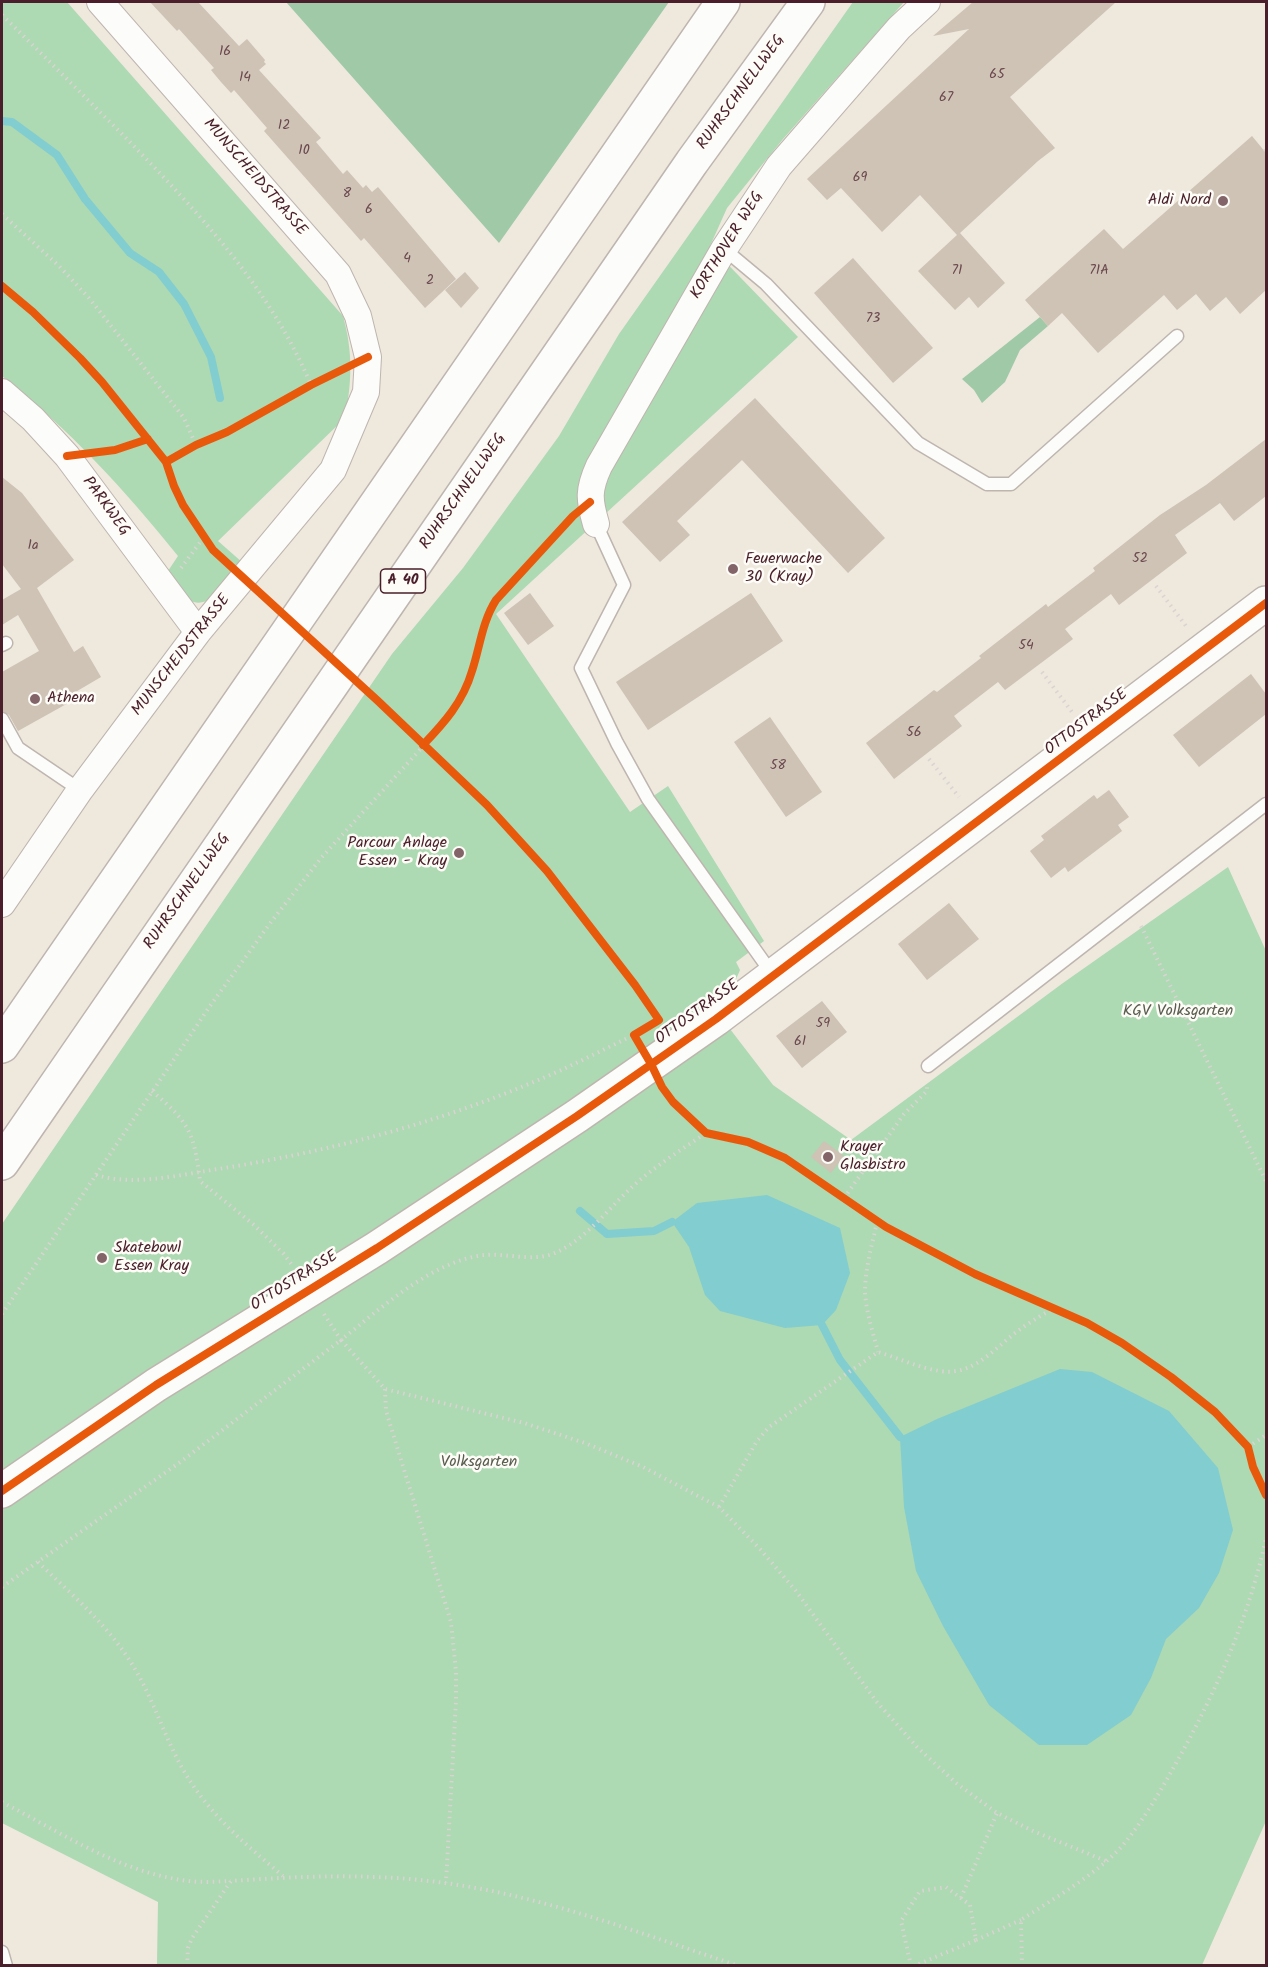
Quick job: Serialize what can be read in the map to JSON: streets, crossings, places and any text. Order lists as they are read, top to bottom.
{
  "streets": {
    "main road": ["RUHRSCHNELLWEG", "A 40", "OTTOSTRASSE"],
    "street": ["MUNSCHEIDSTRASSE", "KORTHOVER WEG", "PARKWEG"]
  },
  "crossings": [
    ["MUNSCHEIDSTRASSE", "PARKWEG"]
  ],
  "parks": ["KGV Volksgarten", "Volksgarten"],
  "places": [
    "Aldi Nord",
    "Feuerwache 30 (Kray)",
    "Athena",
    "Parcour Anlage Essen - Kray",
    "Krayer Glasbistro",
    "Skatebowl Essen Kray"
  ],
  "house_numbers": [
    "16",
    "65",
    "14",
    "67",
    "12",
    "10",
    "69",
    "8",
    "6",
    "4",
    "71",
    "71A",
    "2",
    "73",
    "1a",
    "52",
    "54",
    "56",
    "58",
    "59",
    "61"
  ]
}
